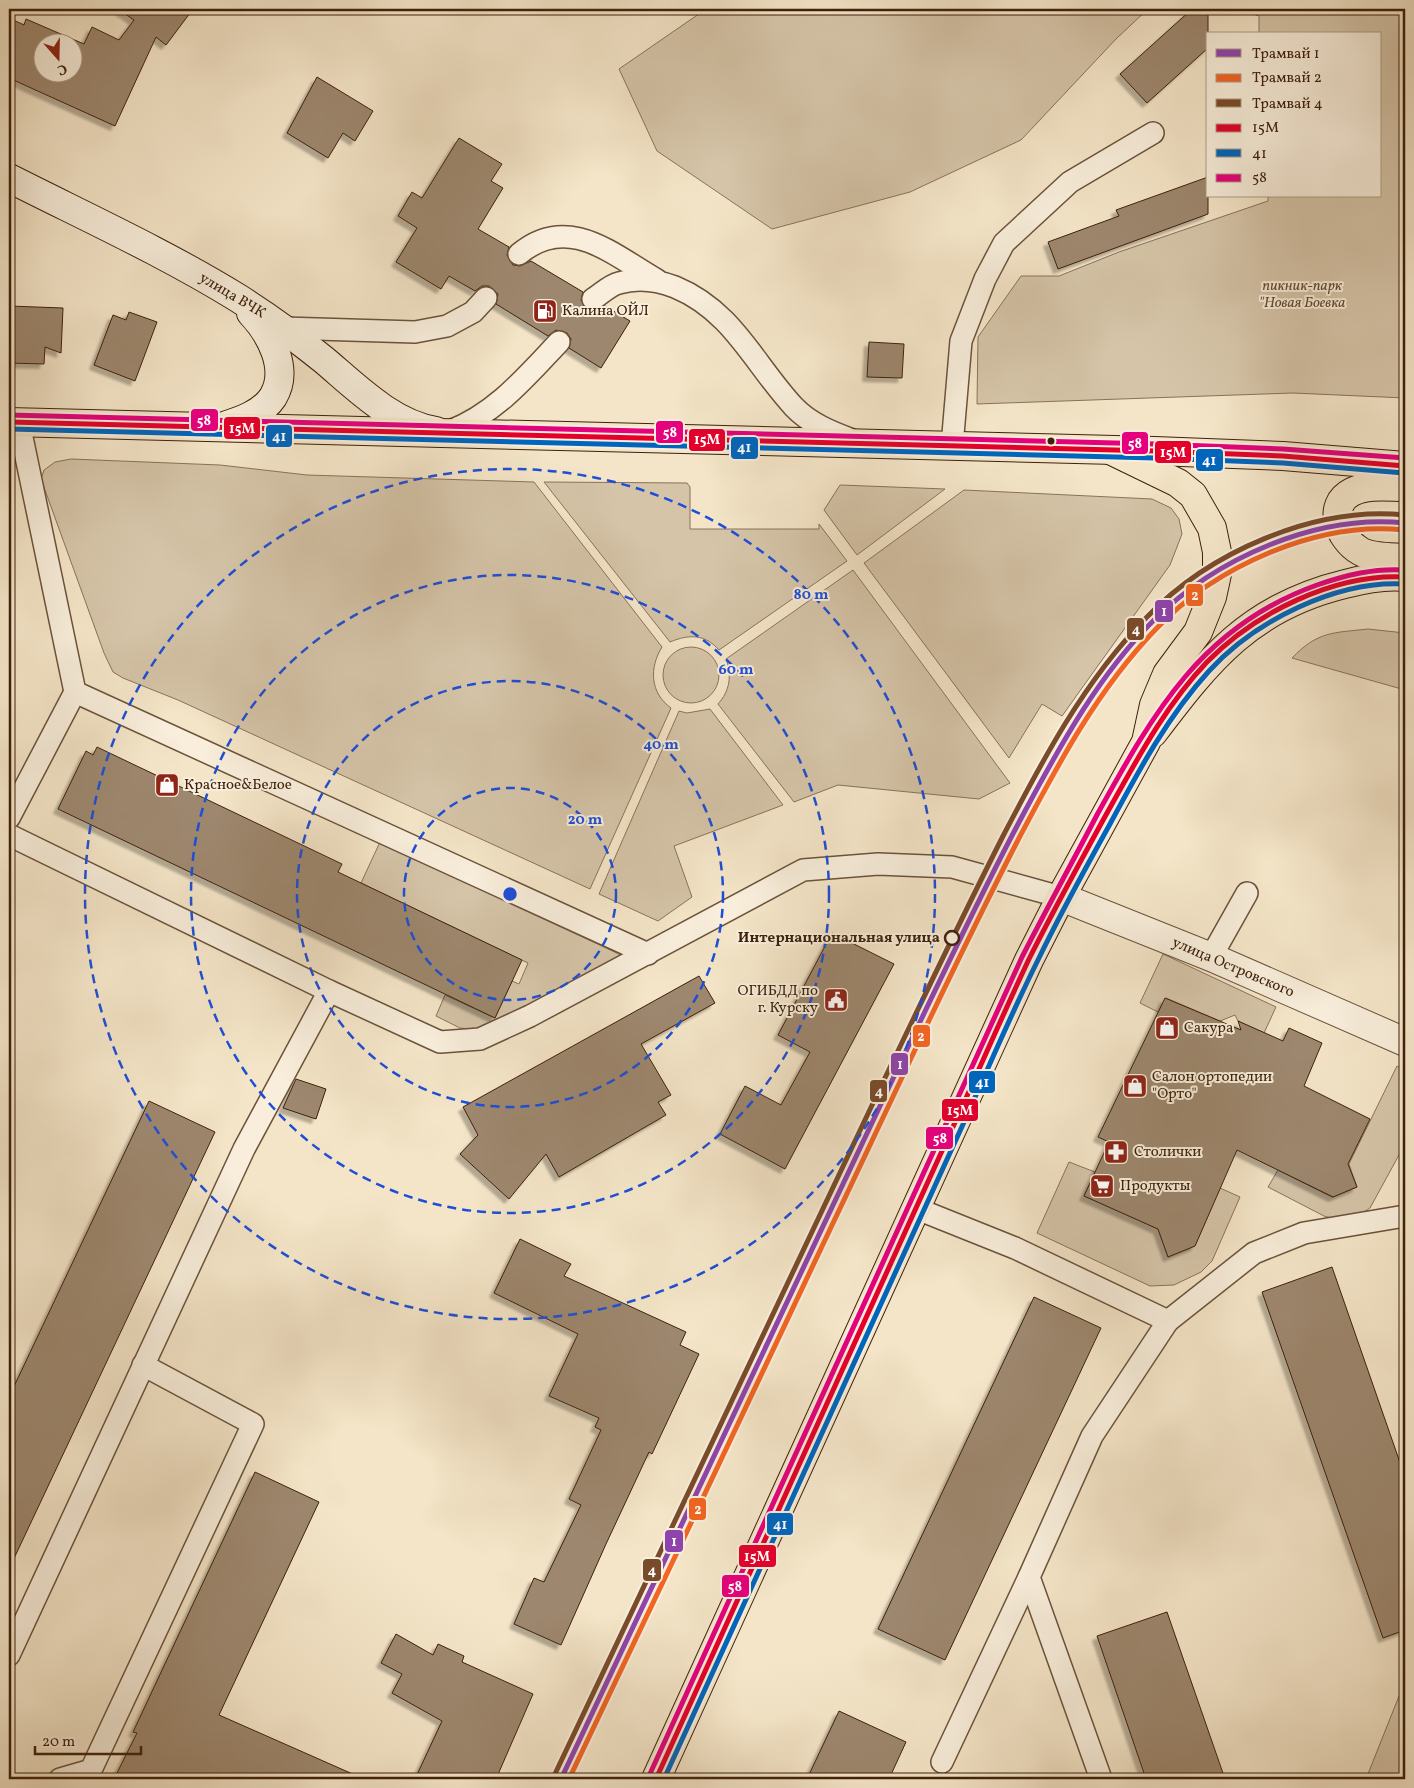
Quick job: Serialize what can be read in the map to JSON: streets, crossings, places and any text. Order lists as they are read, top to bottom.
{
  "streets": {
    "main road": ["улица ВЧК", "улица Островского"]
  },
  "parks": ["пикник-парк \"Новая Боевка"],
  "places": {
    "fuel station": ["Калина ОЙЛ"],
    "shop": ["Красное&Белое", "Сакура", "Салон ортопедии \"Орто\""],
    "other": ["Интернациональная улица"],
    "public building": ["ОГИБДД по г. Курску"],
    "pharmacy": ["Столички"],
    "supermarket": ["Продукты"]
  },
  "lines": [
    "transit line 58",
    "transit line 15М",
    "transit line 41",
    "tram line 4",
    "tram line 1",
    "tram line 2"
  ],
  "legend": [
    "Трамвай 1",
    "Трамвай 2",
    "Трамвай 4",
    "15М",
    "41",
    "58"
  ],
  "scale_bar": "20 m",
  "north": "bottom",
  "rings": [
    "80 m",
    "60 m",
    "40 m",
    "20 m"
  ]
}
